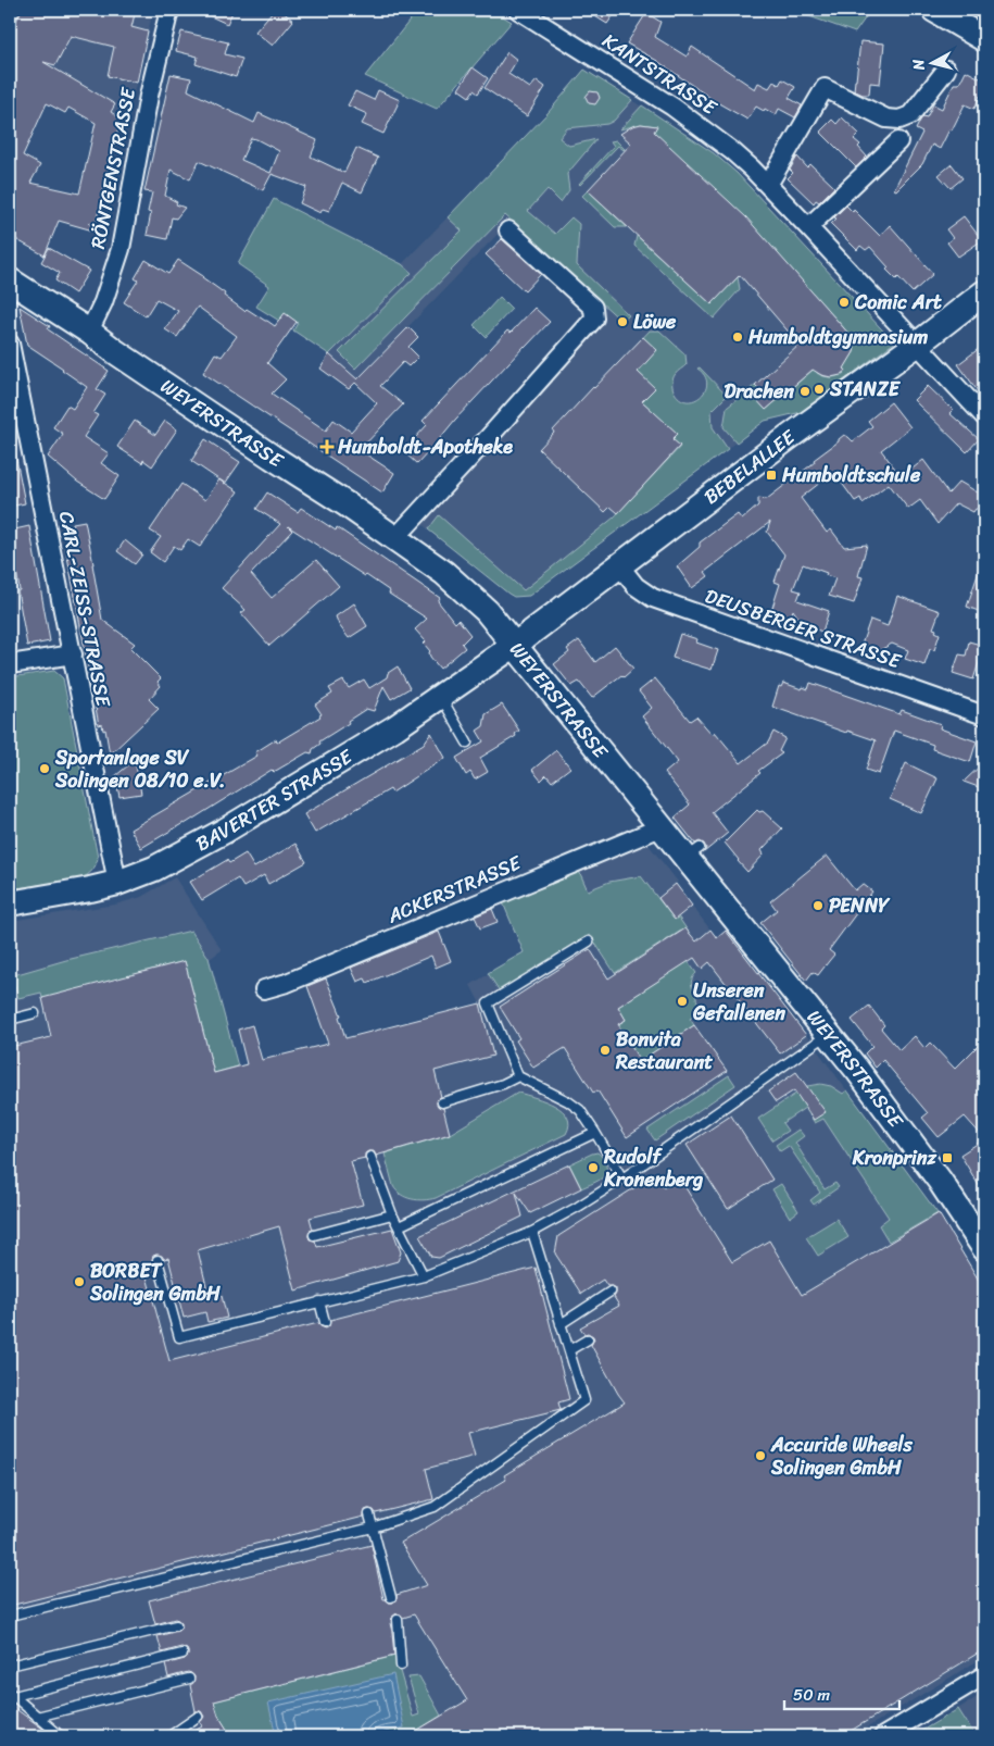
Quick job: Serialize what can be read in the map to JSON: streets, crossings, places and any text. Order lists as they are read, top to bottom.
{
  "streets": {
    "main road": ["WEYERSTRASSE", "BEBELALLEE", "BAVERTER STRASSE"],
    "street": [
      "KANTSTRASSE",
      "RÖNTGENSTRASSE",
      "CARL-ZEISS-STRASSE",
      "DEUSBERGER STRASSE",
      "ACKERSTRASSE"
    ]
  },
  "crossings": [
    ["KANTSTRASSE", "BEBELALLEE"],
    ["RÖNTGENSTRASSE", "WEYERSTRASSE"],
    ["WEYERSTRASSE", "BEBELALLEE"],
    ["WEYERSTRASSE", "BAVERTER STRASSE"],
    ["WEYERSTRASSE", "ACKERSTRASSE"],
    ["BEBELALLEE", "DEUSBERGER STRASSE"],
    ["BEBELALLEE", "BAVERTER STRASSE"],
    ["CARL-ZEISS-STRASSE", "BAVERTER STRASSE"]
  ],
  "places": {
    "other": [
      "Comic Art",
      "Löwe",
      "Humboldtgymnasium",
      "STANZE",
      "Drachen",
      "Sportanlage SV Solingen 08/10 e.V.",
      "PENNY",
      "Unseren Gefallenen",
      "Bonvita Restaurant",
      "Rudolf Kronenberg",
      "BORBET Solingen GmbH",
      "Accuride Wheels Solingen GmbH"
    ],
    "health": ["Humboldt-Apotheke"],
    "transit": ["Humboldtschule", "Kronprinz"]
  },
  "scale_bar": "50 m",
  "north": "left"
}
